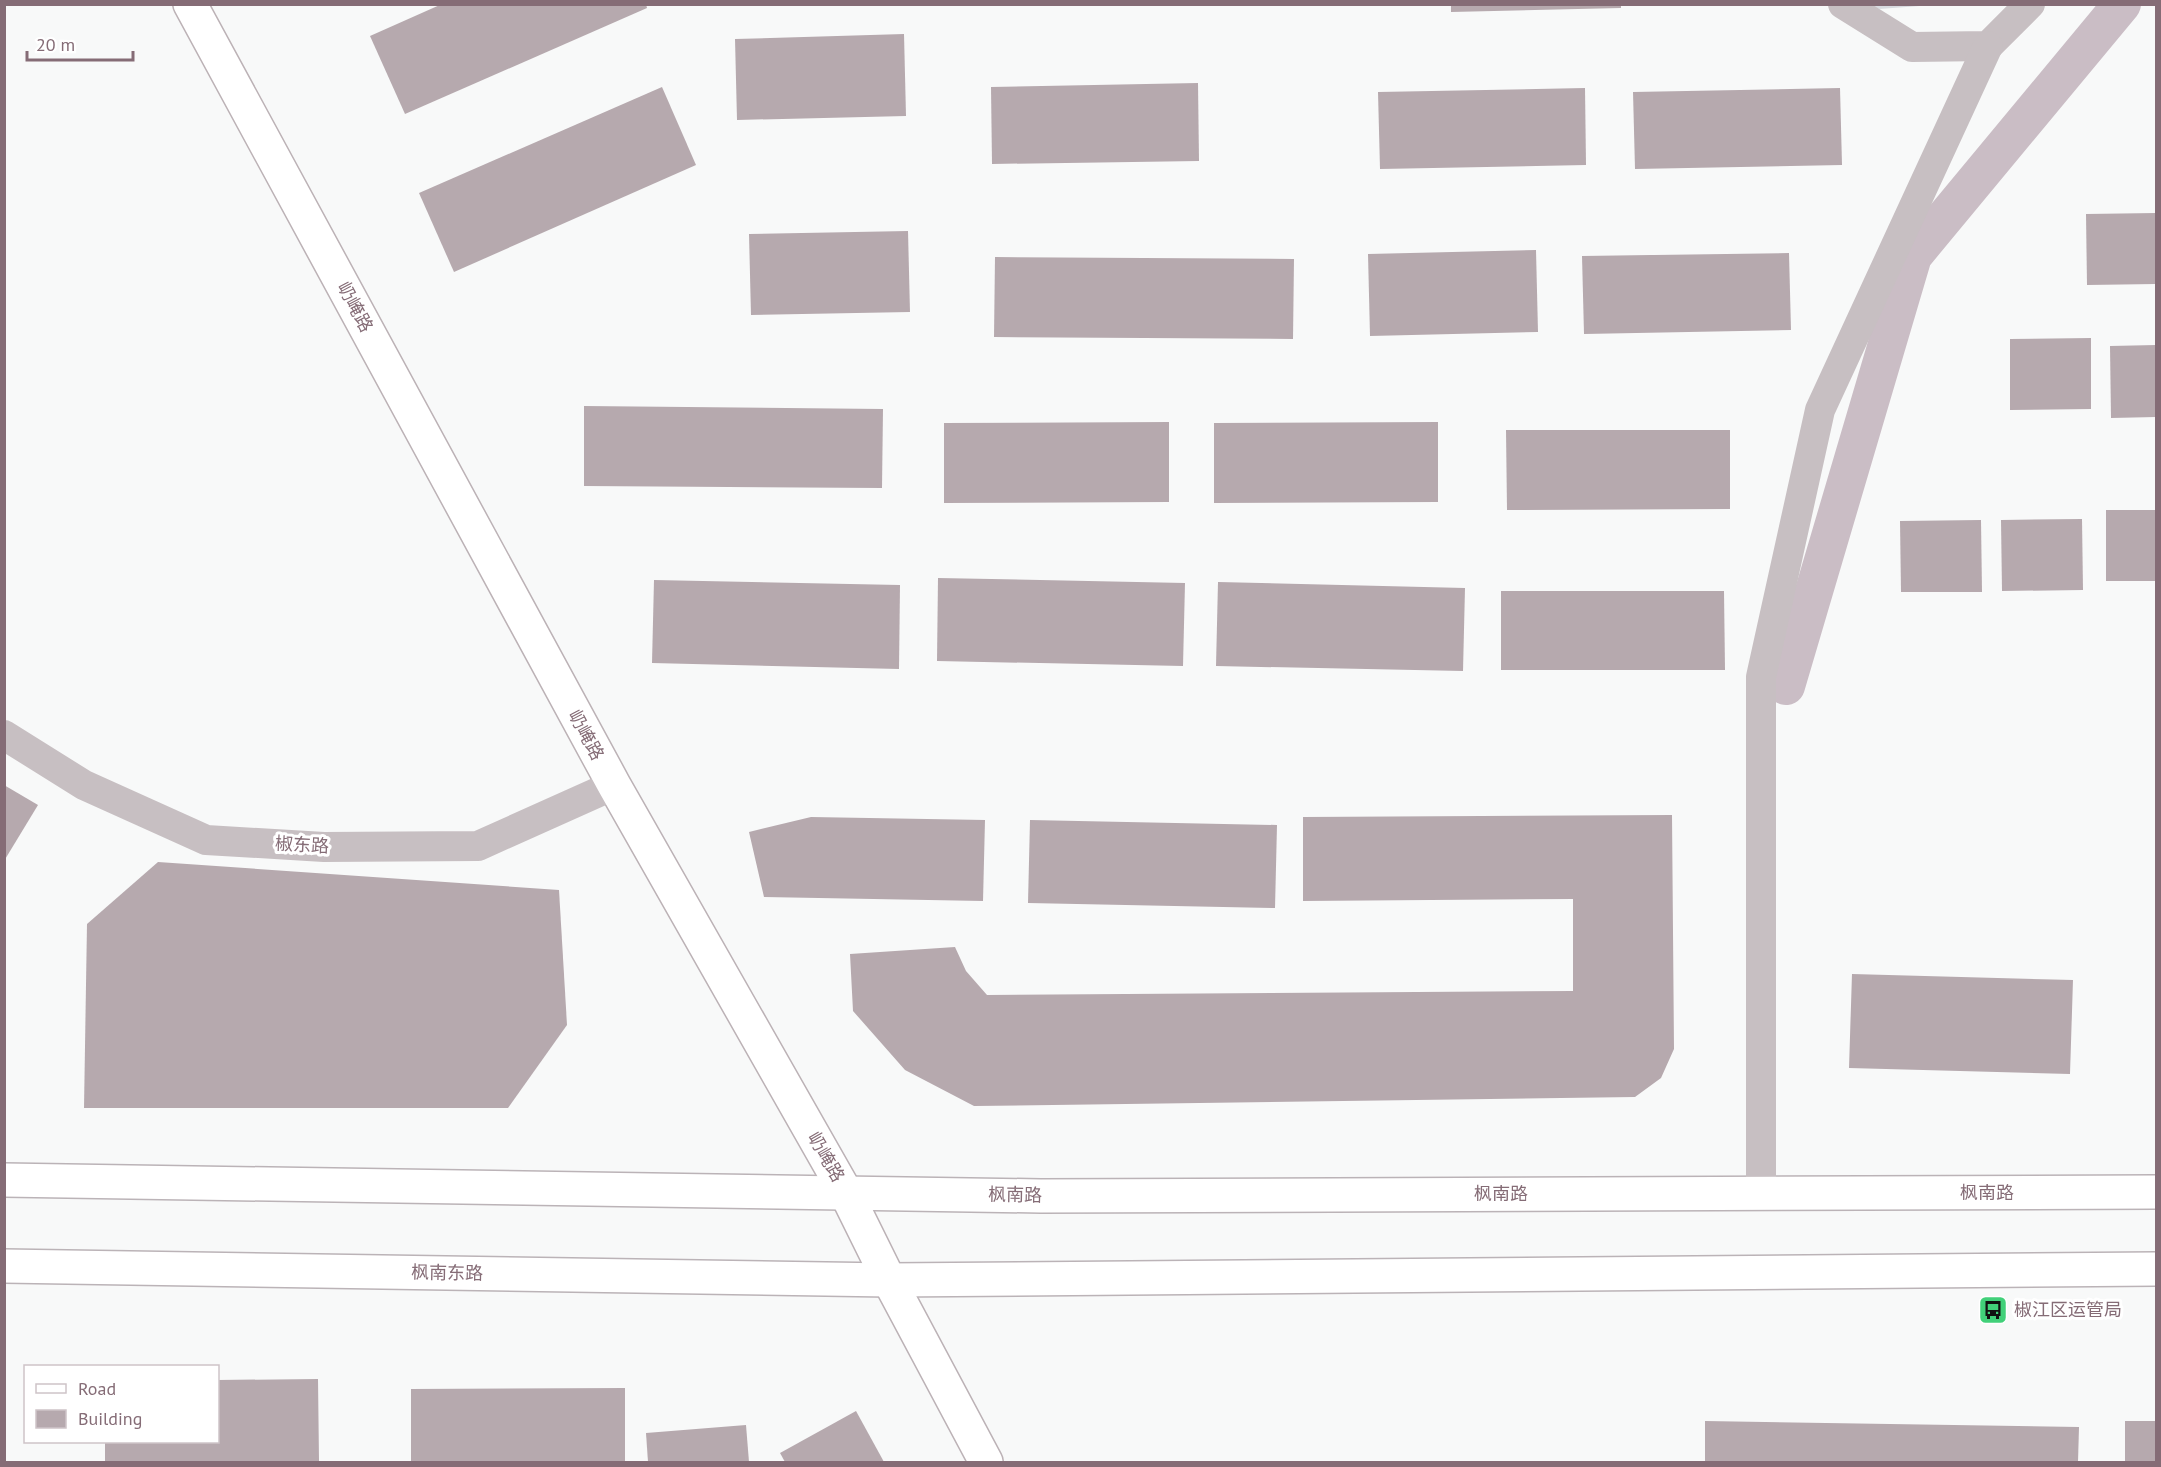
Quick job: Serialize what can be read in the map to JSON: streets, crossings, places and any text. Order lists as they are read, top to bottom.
{
  "streets": {
    "main road": ["屷崦路", "枫南路", "枫南东路"],
    "street": ["椒东路"]
  },
  "crossings": [
    ["屷崦路", "椒东路"],
    ["屷崦路", "枫南路"],
    ["屷崦路", "枫南东路"]
  ],
  "places": {
    "bus stop": ["椒江区运管局"]
  },
  "legend": ["Road", "Building"],
  "scale_bar": "20 m"
}
